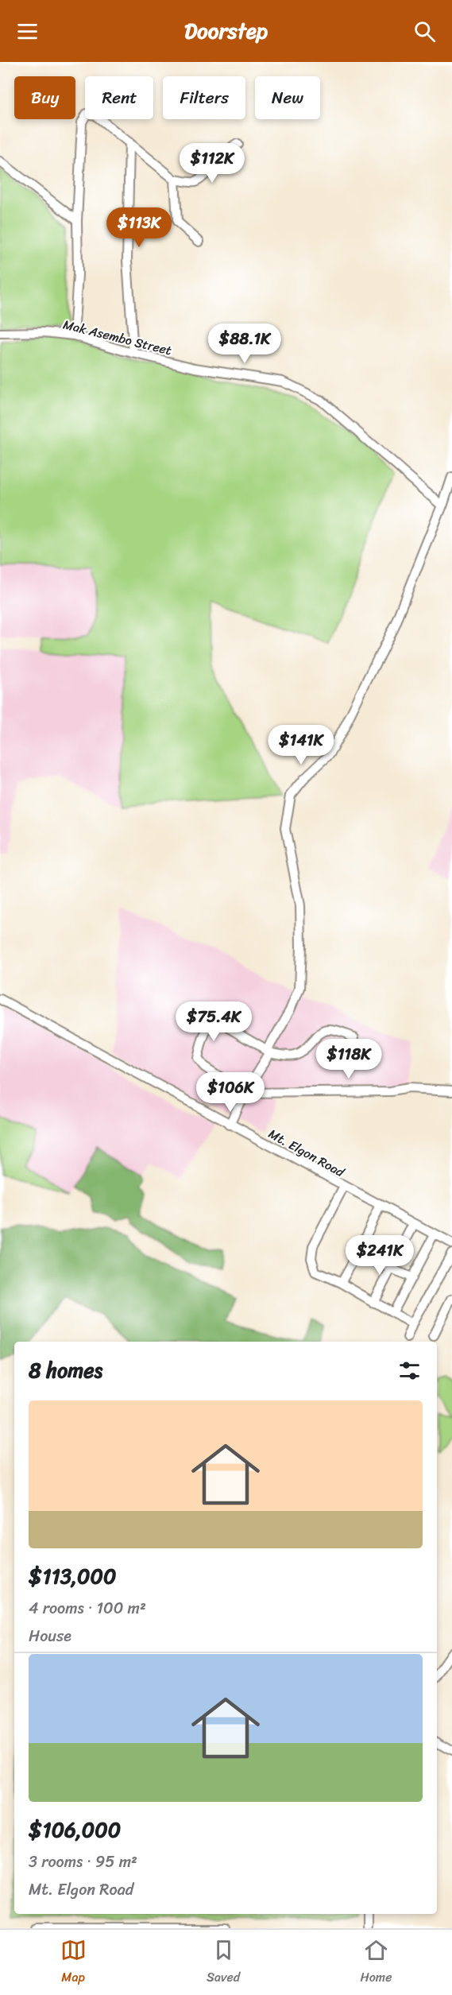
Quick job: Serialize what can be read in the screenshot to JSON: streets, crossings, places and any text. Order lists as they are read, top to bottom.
{
  "streets": {
    "street": ["Mak Asembo Street", "Mt. Elgon Road"]
  },
  "page": {
    "header": "Doorstep",
    "chip": [
      "Buy",
      "Rent",
      "Filters",
      "New"
    ],
    "price": [
      "$112K",
      "$113K",
      "$88.1K",
      "$141K",
      "$75.4K",
      "$118K",
      "$106K",
      "$241K"
    ],
    "heading": "8 homes",
    "list": [
      {
        "name": "$113,000",
        "note": "4 rooms · 100 m² · House"
      },
      {
        "name": "$106,000",
        "note": "3 rooms · 95 m² · Mt. Elgon Road"
      }
    ],
    "tabs": ["Map", "Saved", "Home"]
  }
}
